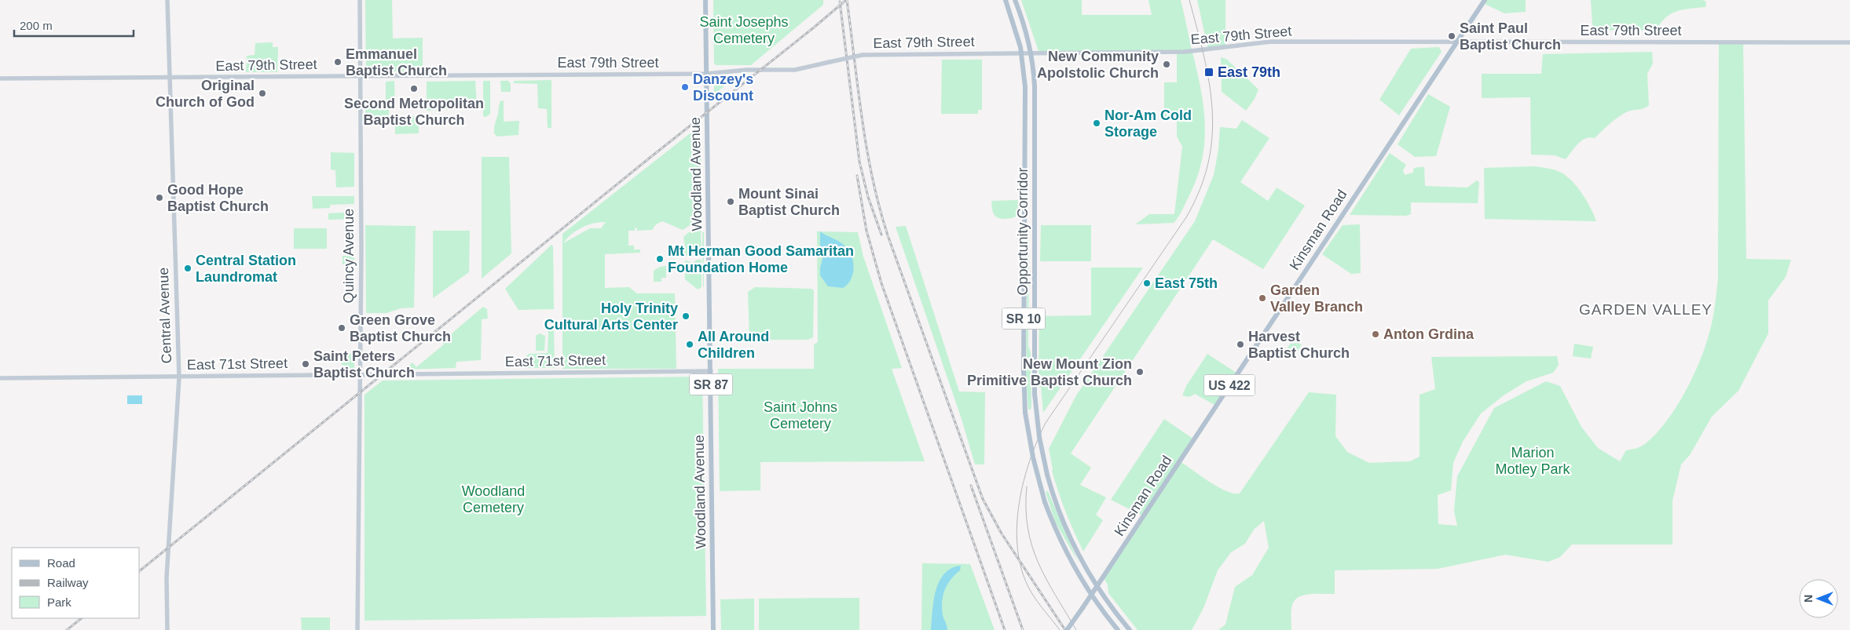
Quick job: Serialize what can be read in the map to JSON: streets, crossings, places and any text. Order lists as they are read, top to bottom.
{
  "streets": {
    "main road": [
      "Woodland Avenue",
      "Kinsman Road",
      "Opportunity Corridor",
      "SR 10",
      "SR 87",
      "US 422"
    ],
    "street": [
      "East 79th Street",
      "Quincy Avenue",
      "Central Avenue",
      "East 71st Street"
    ]
  },
  "crossings": [
    ["East 79th Street", "Woodland Avenue"],
    ["East 79th Street", "Kinsman Road"],
    ["East 79th Street", "Opportunity Corridor"],
    ["East 79th Street", "Quincy Avenue"],
    ["East 79th Street", "Central Avenue"],
    ["Woodland Avenue", "East 71st Street"],
    ["Kinsman Road", "Opportunity Corridor"],
    ["Quincy Avenue", "East 71st Street"],
    ["Central Avenue", "East 71st Street"]
  ],
  "districts": ["GARDEN VALLEY"],
  "parks": [
    "Saint Josephs Cemetery",
    "Saint Johns Cemetery",
    "Marion Motley Park",
    "Woodland Cemetery"
  ],
  "places": {
    "other": [
      "Saint Paul Baptist Church",
      "Emmanuel Baptist Church",
      "New Community Apolstolic Church",
      "Danzey's Discount",
      "Second Metropolitan Baptist Church",
      "Original Church of God",
      "Nor-Am Cold Storage",
      "Good Hope Baptist Church",
      "Mount Sinai Baptist Church",
      "Mt Herman Good Samaritan Foundation Home",
      "Central Station Laundromat",
      "East 75th",
      "Garden Valley Branch",
      "Holy Trinity Cultural Arts Center",
      "Green Grove Baptist Church",
      "Anton Grdina",
      "All Around Children",
      "Harvest Baptist Church",
      "Saint Peters Baptist Church",
      "New Mount Zion Primitive Baptist Church"
    ],
    "transit": ["East 79th"]
  },
  "legend": ["Road", "Railway", "Park"],
  "scale_bar": "200 m",
  "north": "left"
}
